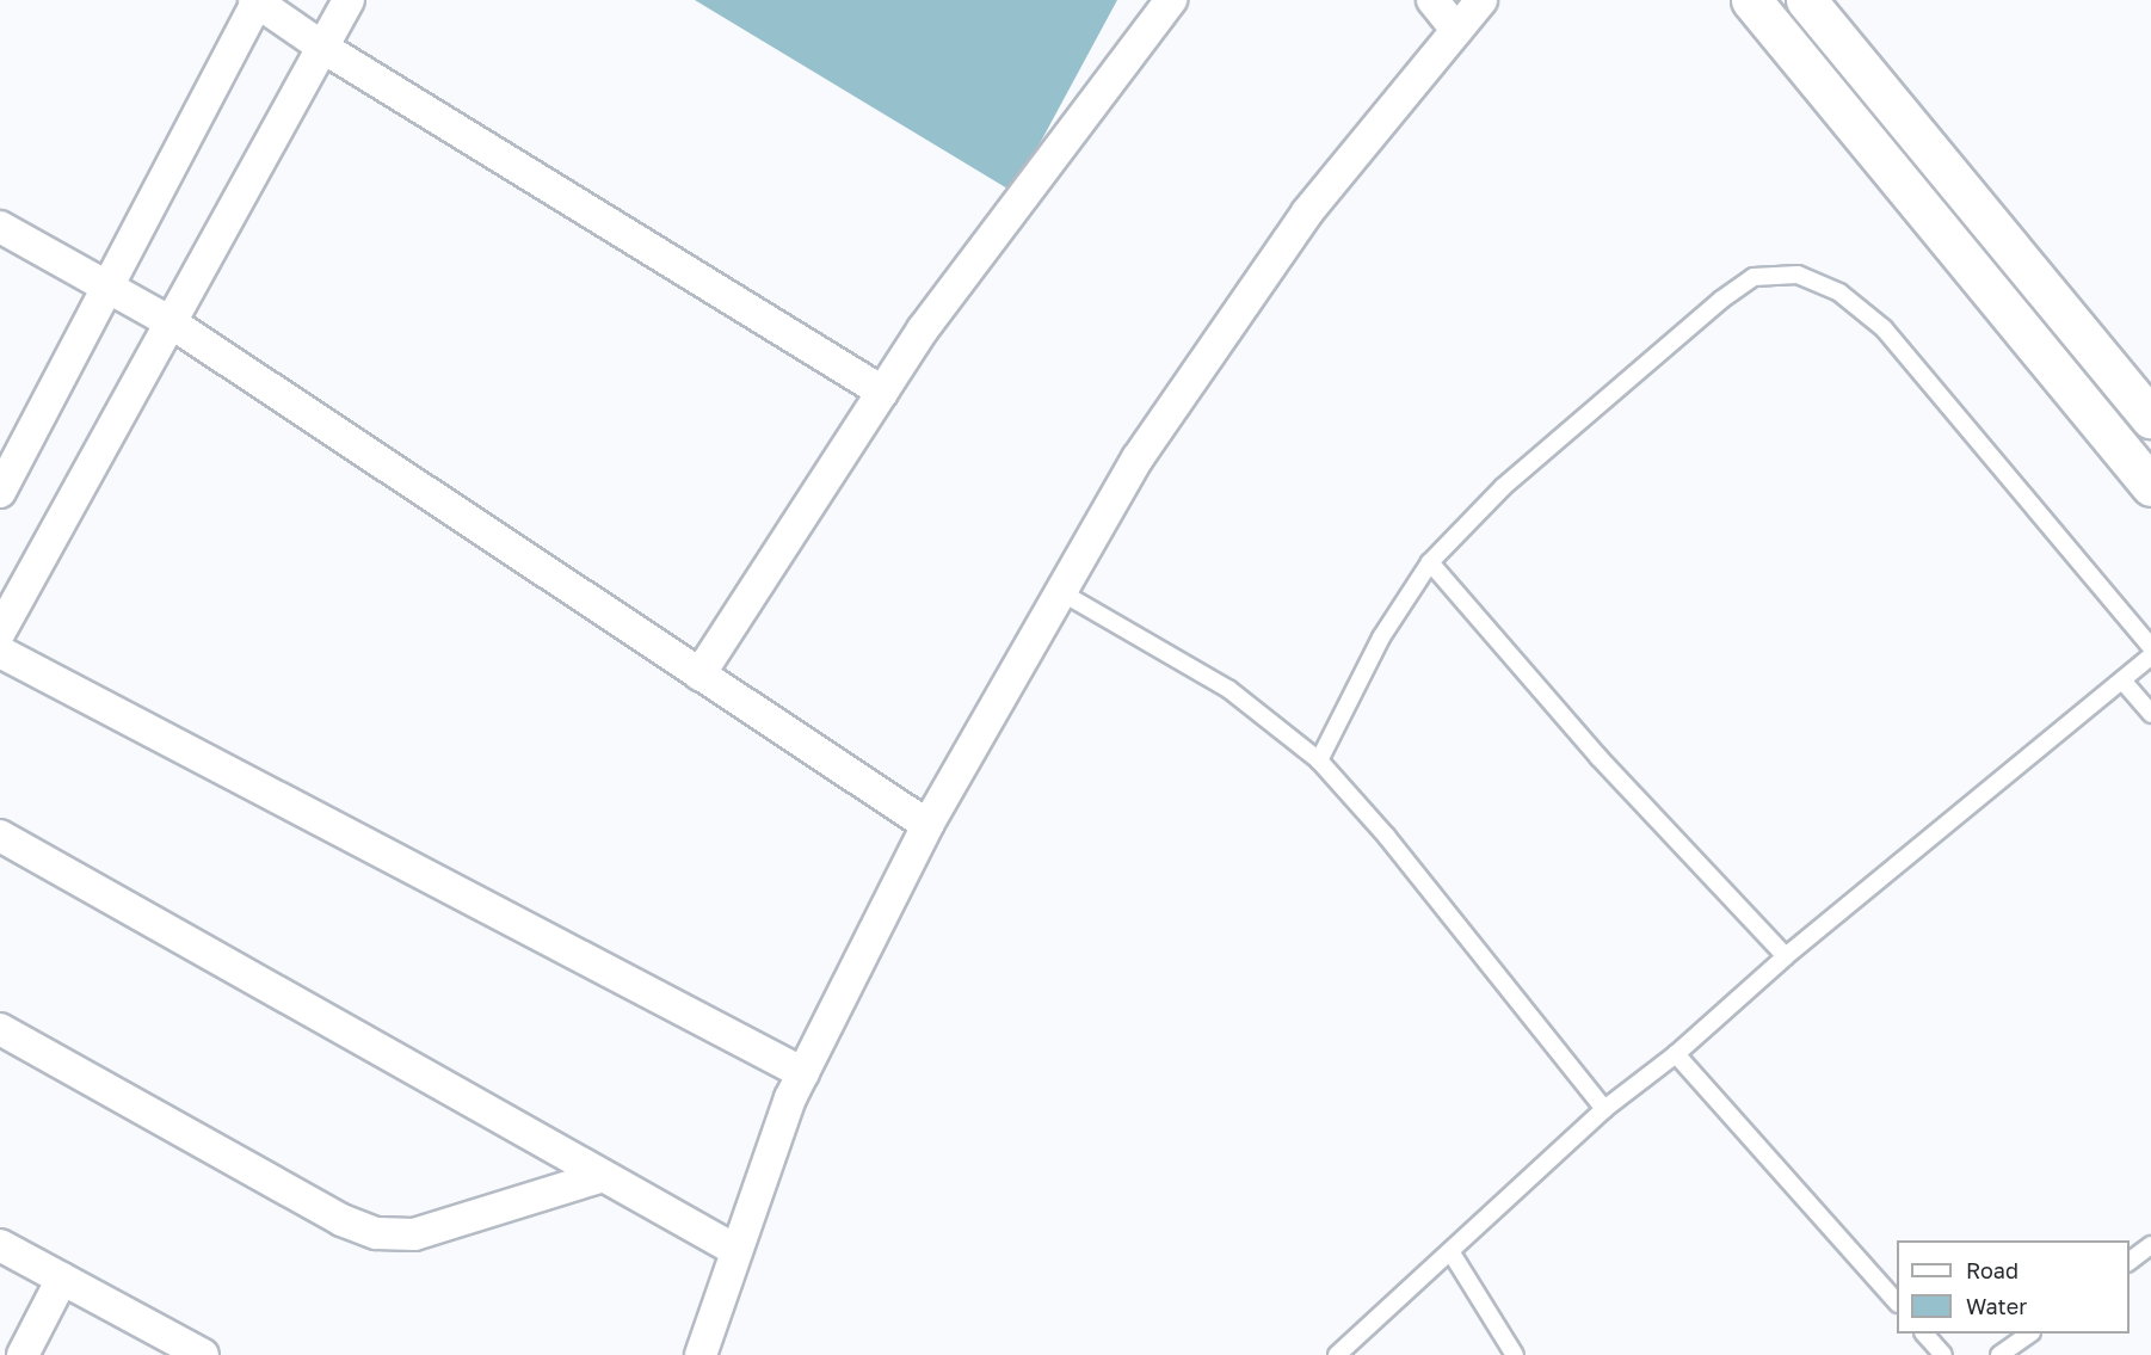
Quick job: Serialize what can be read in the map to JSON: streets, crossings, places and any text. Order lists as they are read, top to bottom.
{
  "legend": ["Road", "Water"]
}
